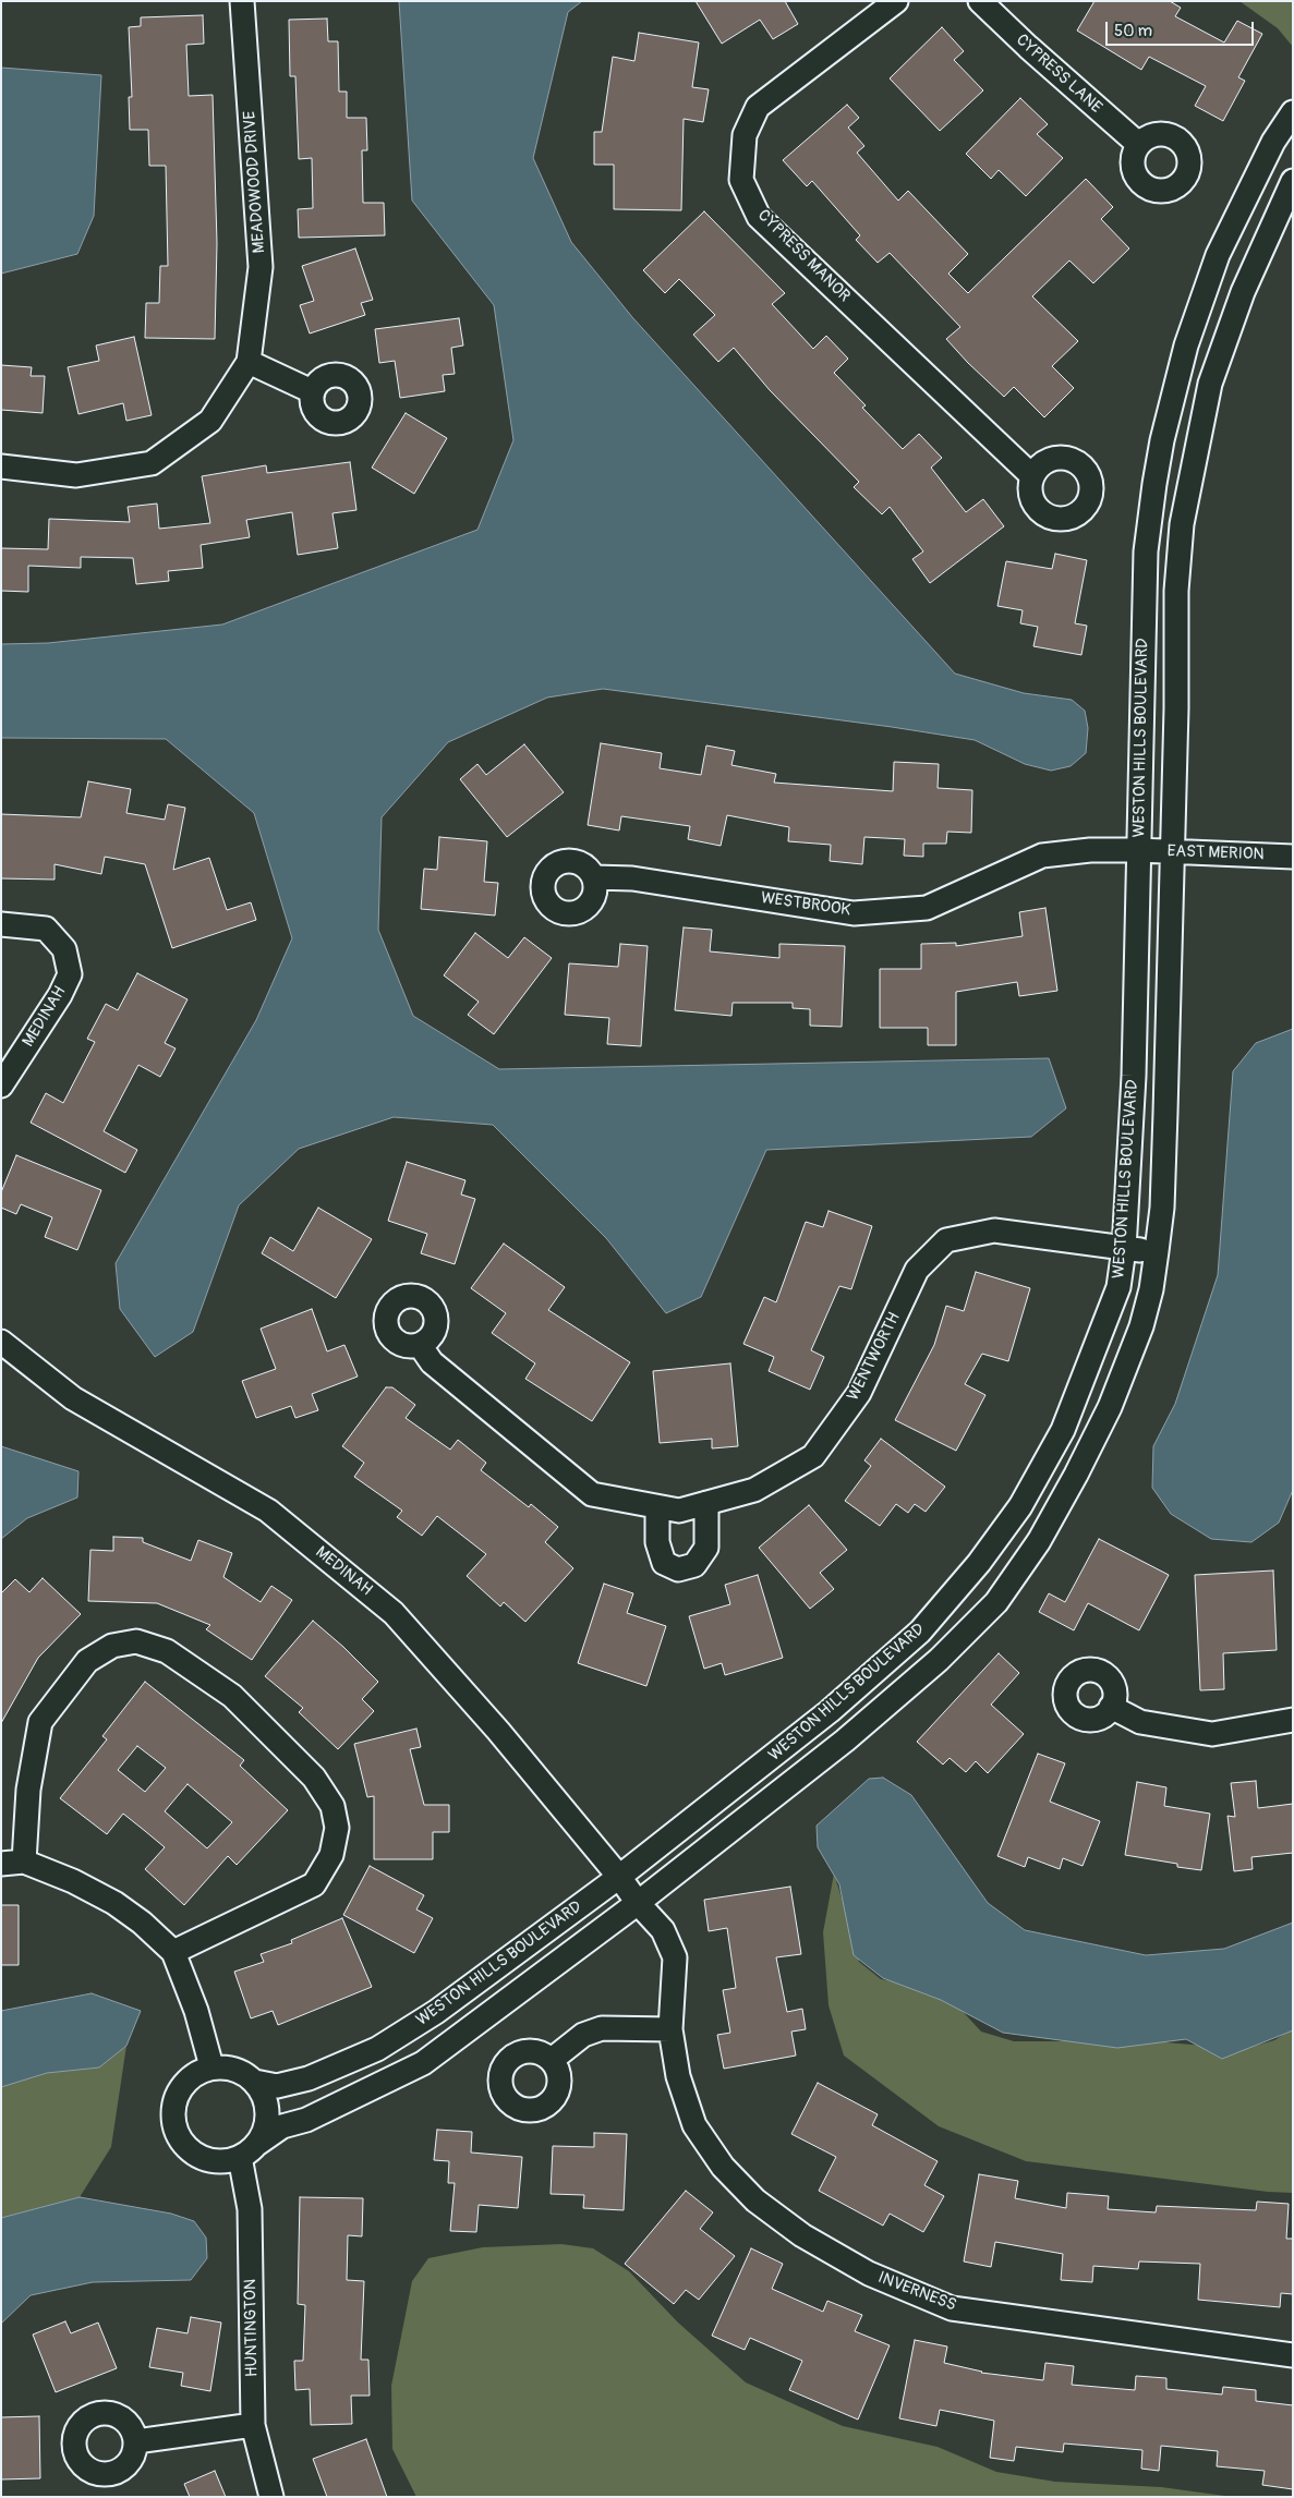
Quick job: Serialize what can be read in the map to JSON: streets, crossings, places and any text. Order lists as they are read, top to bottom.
{
  "streets": {
    "street": [
      "CYPRESS LANE",
      "MEADOWOOD DRIVE",
      "CYPRESS MANOR",
      "WESTON HILLS BOULEVARD",
      "EAST MERION",
      "WESTBROOK",
      "MEDINAH",
      "WENTWORTH",
      "INVERNESS",
      "HUNTINGTON"
    ]
  },
  "crossings": [
    ["WESTON HILLS BOULEVARD", "EAST MERION"],
    ["WESTON HILLS BOULEVARD", "WESTBROOK"],
    ["WESTON HILLS BOULEVARD", "MEDINAH"],
    ["WESTON HILLS BOULEVARD", "WENTWORTH"],
    ["WESTON HILLS BOULEVARD", "INVERNESS"],
    ["WESTON HILLS BOULEVARD", "HUNTINGTON"],
    ["EAST MERION", "WESTBROOK"],
    ["MEDINAH", "INVERNESS"]
  ],
  "scale_bar": "50 m"
}
